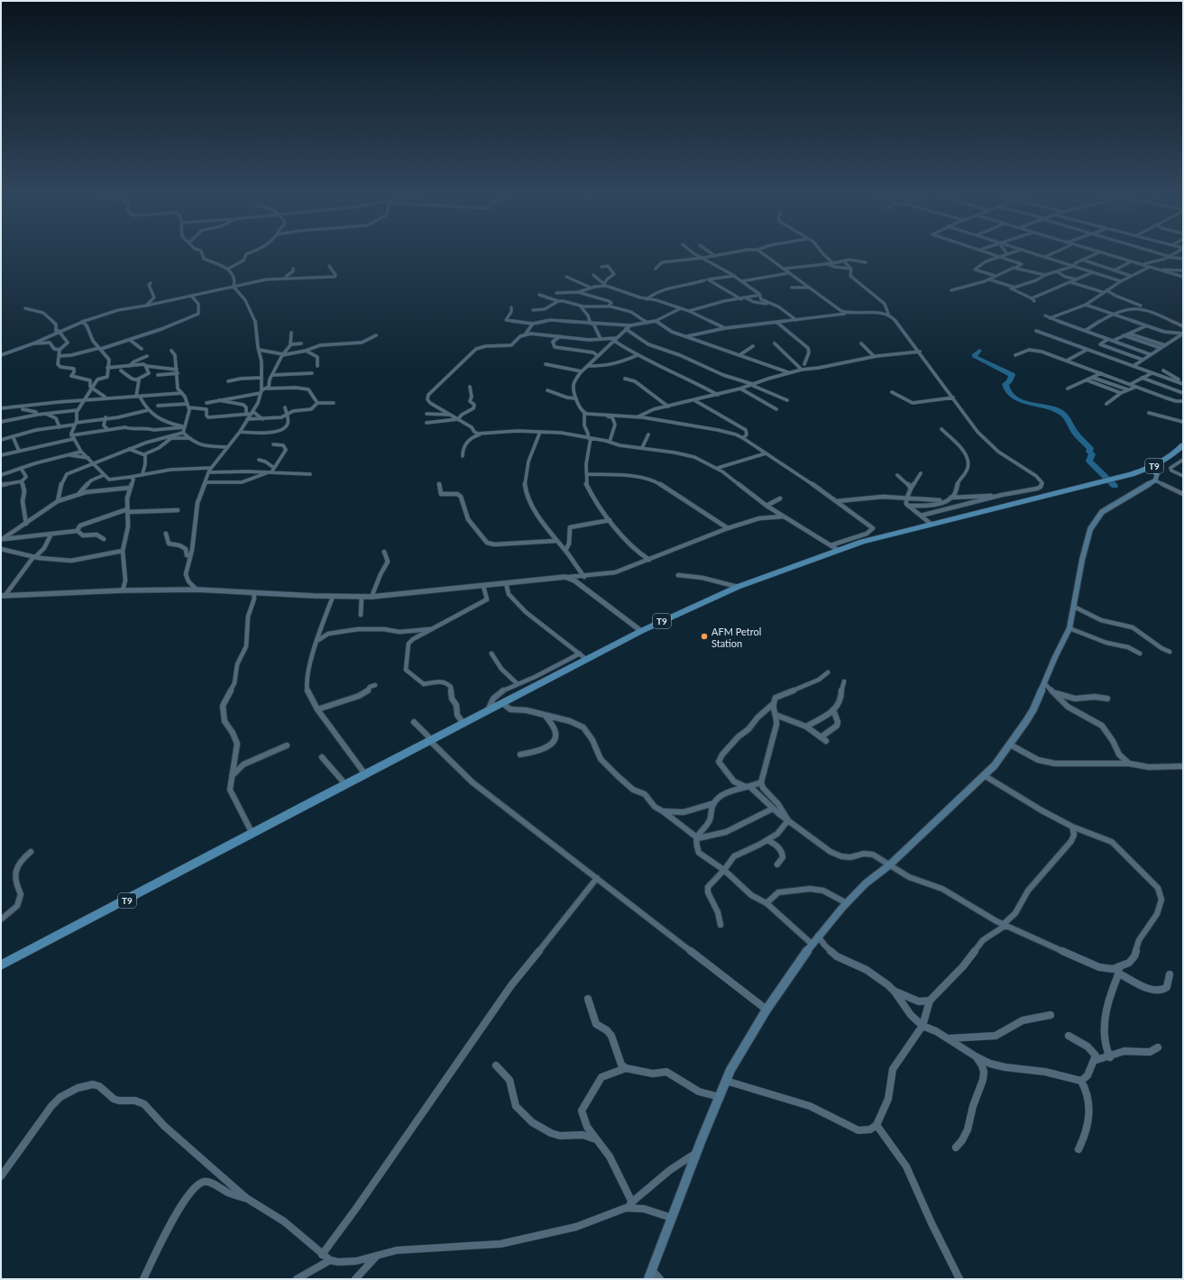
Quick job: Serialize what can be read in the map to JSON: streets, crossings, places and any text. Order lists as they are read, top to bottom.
{
  "streets": {
    "highway": ["T9"]
  },
  "places": ["AFM Petrol Station"]
}
